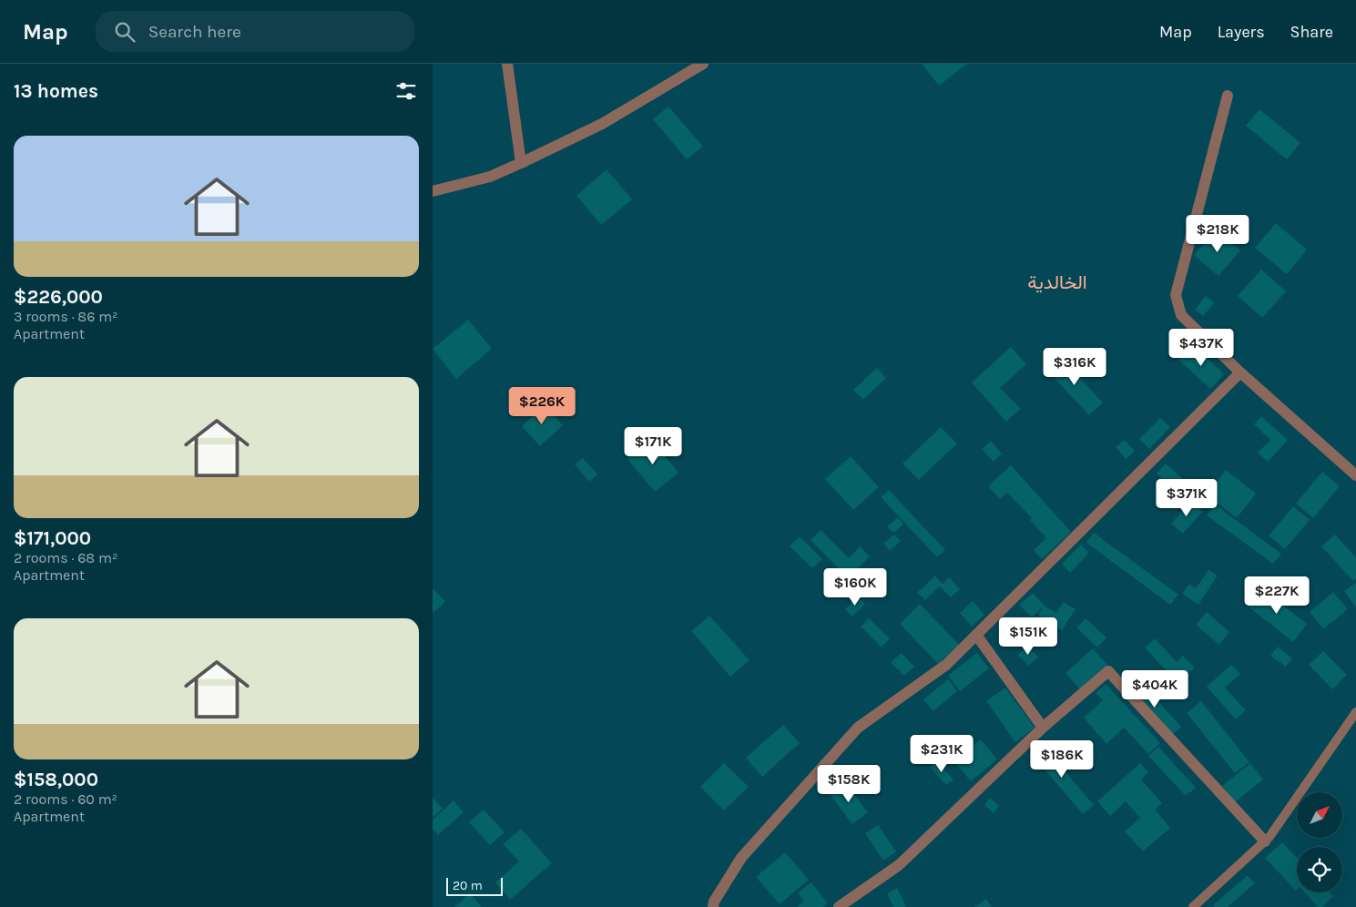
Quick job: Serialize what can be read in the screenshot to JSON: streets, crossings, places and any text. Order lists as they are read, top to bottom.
{
  "districts": ["الخالدية"],
  "scale_bar": "20 m",
  "north": "top right",
  "page": {
    "header": "Map",
    "search": "Search here",
    "nav": ["Map", "Layers", "Share"],
    "heading": "13 homes",
    "list": [
      {
        "name": "$226,000",
        "note": "3 rooms · 86 m² · Apartment"
      },
      {
        "name": "$171,000",
        "note": "2 rooms · 68 m² · Apartment"
      },
      {
        "name": "$158,000",
        "note": "2 rooms · 60 m² · Apartment"
      }
    ],
    "price": [
      "$218K",
      "$437K",
      "$316K",
      "$226K",
      "$171K",
      "$371K",
      "$160K",
      "$227K",
      "$151K",
      "$404K",
      "$231K",
      "$186K",
      "$158K"
    ],
    "scale": "20 m"
  }
}
